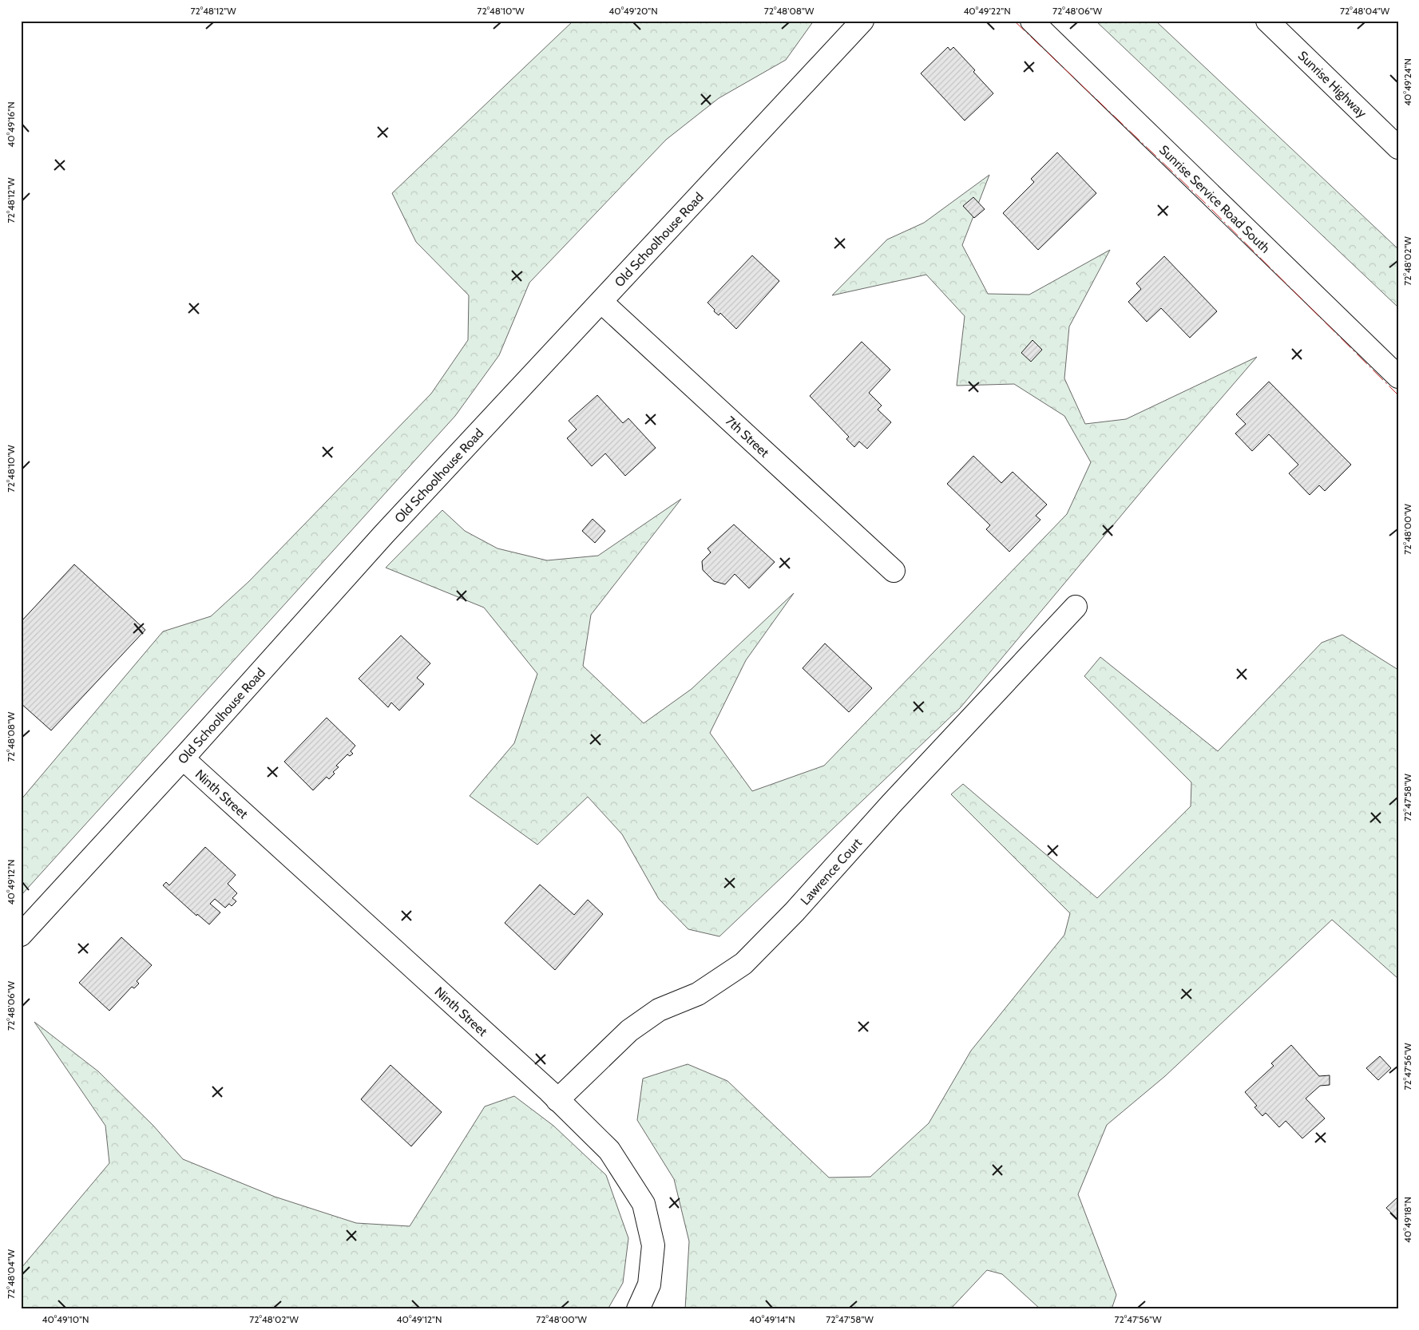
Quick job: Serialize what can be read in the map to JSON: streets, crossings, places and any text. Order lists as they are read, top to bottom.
{
  "streets": {
    "main road": [
      "Sunrise Highway",
      "Sunrise Service Road South",
      "Old Schoolhouse Road",
      "7th Street",
      "Ninth Street",
      "Lawrence Court"
    ]
  },
  "crossings": [
    ["Old Schoolhouse Road", "7th Street"],
    ["Old Schoolhouse Road", "Ninth Street"],
    ["Ninth Street", "Lawrence Court"]
  ],
  "coordinates": [
    "72°48'12\"W",
    "72°48'10\"W",
    "40°49'20\"N",
    "72°48'08\"W",
    "40°49'22\"N",
    "72°48'06\"W",
    "72°48'04\"W",
    "40°49'24\"N",
    "40°49'16\"N",
    "72°48'02\"W",
    "72°48'00\"W",
    "72°47'58\"W",
    "40°49'12\"N",
    "72°47'56\"W",
    "40°49'18\"N",
    "40°49'10\"N",
    "40°49'14\"N"
  ]
}
